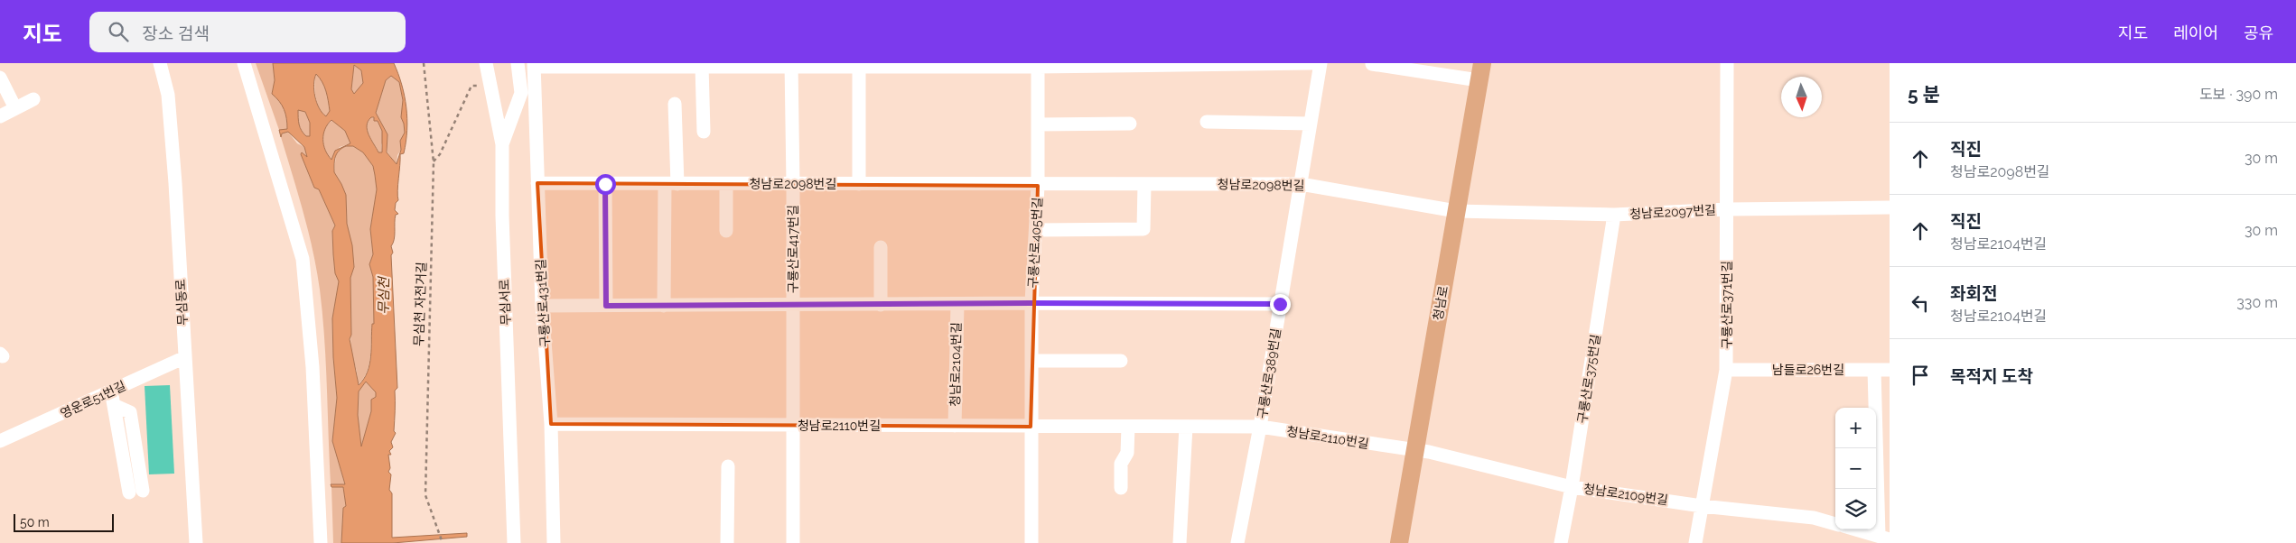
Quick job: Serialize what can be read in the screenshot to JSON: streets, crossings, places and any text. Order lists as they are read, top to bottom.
{
  "streets": {
    "main road": ["청남로"],
    "street": [
      "청남로2098번길",
      "청남로2097번길",
      "구룡산로405번길",
      "구룡산로417번길",
      "무심동로",
      "무심서로",
      "구룡산로431번길",
      "구룡산로371번길",
      "청남로2104번길",
      "남들로26번길",
      "구룡산로389번길",
      "구룡산로375번길",
      "영운로51번길",
      "청남로2110번길",
      "청남로2109번길"
    ],
    "path": ["무심천 자전거길"]
  },
  "crossings": [
    ["청남로2098번길", "청남로2097번길"],
    ["청남로2098번길", "구룡산로405번길"],
    ["청남로2098번길", "구룡산로417번길"],
    ["청남로2098번길", "구룡산로431번길"],
    ["청남로2098번길", "청남로"],
    ["청남로2098번길", "구룡산로389번길"],
    ["청남로2097번길", "청남로"],
    ["청남로2097번길", "구룡산로371번길"],
    ["청남로2097번길", "구룡산로375번길"],
    ["구룡산로405번길", "청남로2104번길"],
    ["구룡산로405번길", "청남로2110번길"],
    ["구룡산로417번길", "청남로2104번길"],
    ["구룡산로417번길", "청남로2110번길"],
    ["무심동로", "영운로51번길"],
    ["구룡산로431번길", "청남로2104번길"],
    ["구룡산로431번길", "청남로2110번길"],
    ["청남로", "청남로2110번길"],
    ["청남로", "청남로2109번길"],
    ["구룡산로371번길", "남들로26번길"],
    ["구룡산로371번길", "청남로2109번길"],
    ["청남로2104번길", "구룡산로389번길"],
    ["청남로2104번길", "청남로2110번길"],
    ["구룡산로389번길", "청남로2110번길"],
    ["구룡산로375번길", "청남로2109번길"],
    ["청남로2110번길", "청남로2109번길"]
  ],
  "water": ["무심천"],
  "scale_bar": "50 m",
  "north": "bottom",
  "page": {
    "header": "지도",
    "search": "장소 검색",
    "nav": ["지도", "레이어", "공유"],
    "heading": ["5 분", "도보 · 390 m"],
    "list": [
      ["직진", "청남로2098번길", "30 m"],
      ["직진", "청남로2104번길", "30 m"],
      ["좌회전", "청남로2104번길", "330 m"],
      "목적지 도착"
    ],
    "map_buttons": ["+", "−"],
    "scale": "50 m"
  }
}
